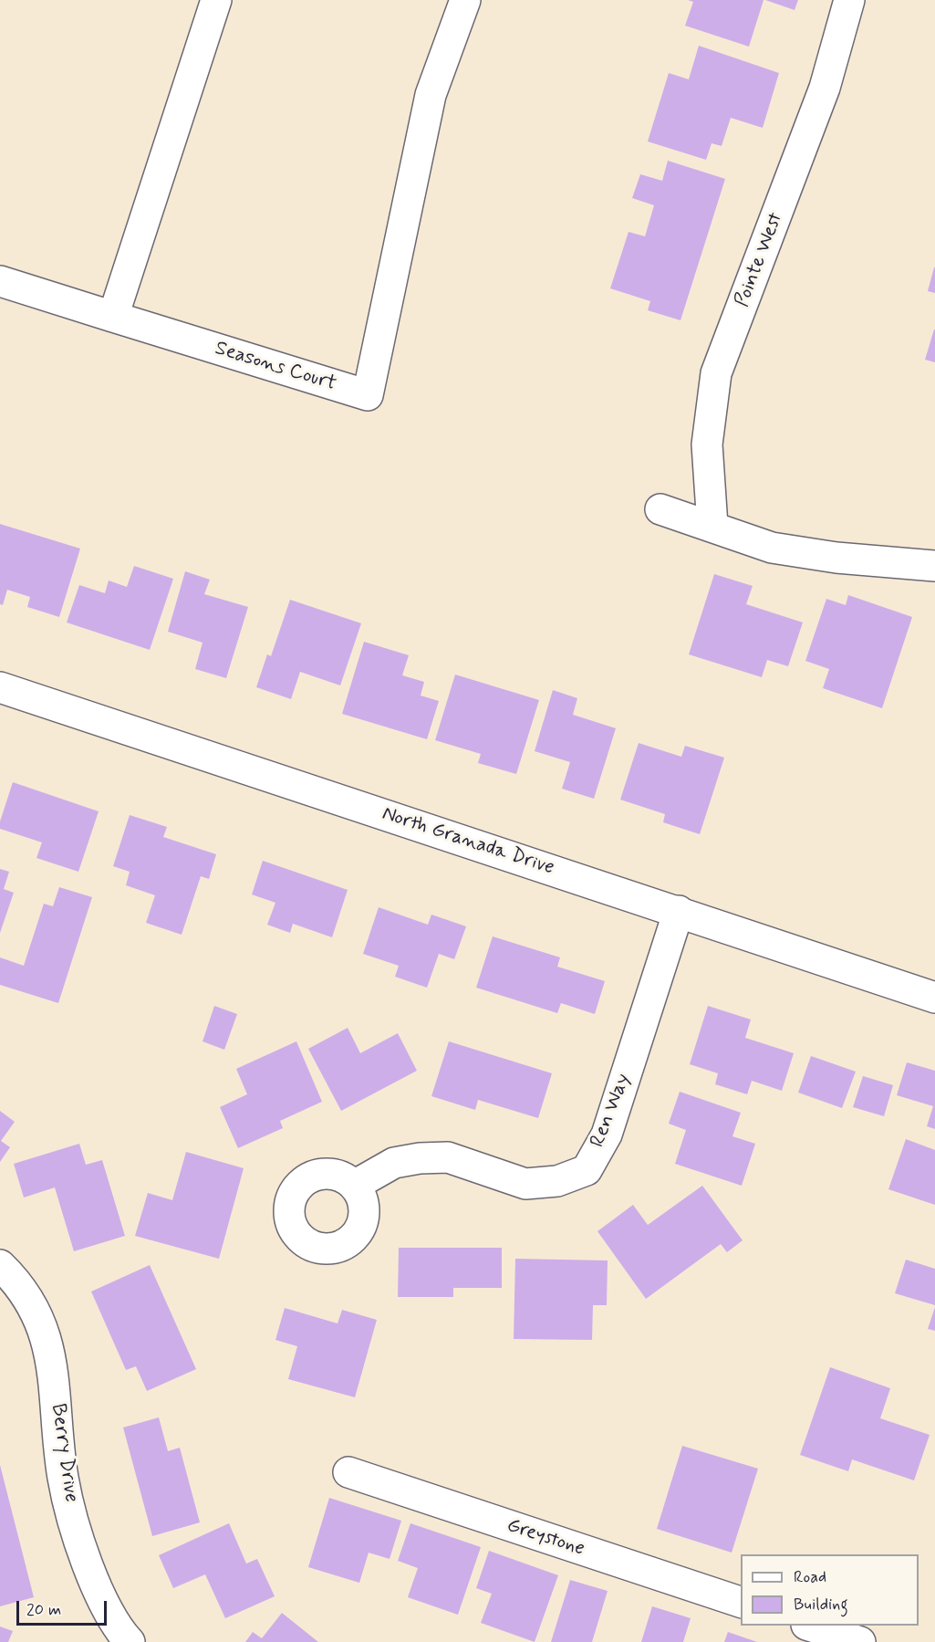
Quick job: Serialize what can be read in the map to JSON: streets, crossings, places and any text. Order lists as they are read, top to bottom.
{
  "streets": {
    "street": [
      "Pointe West",
      "Seasons Court",
      "North Granada Drive",
      "Ren Way",
      "Berry Drive",
      "Greystone"
    ]
  },
  "crossings": [
    ["North Granada Drive", "Ren Way"]
  ],
  "legend": ["Road", "Building"],
  "scale_bar": "20 m"
}
